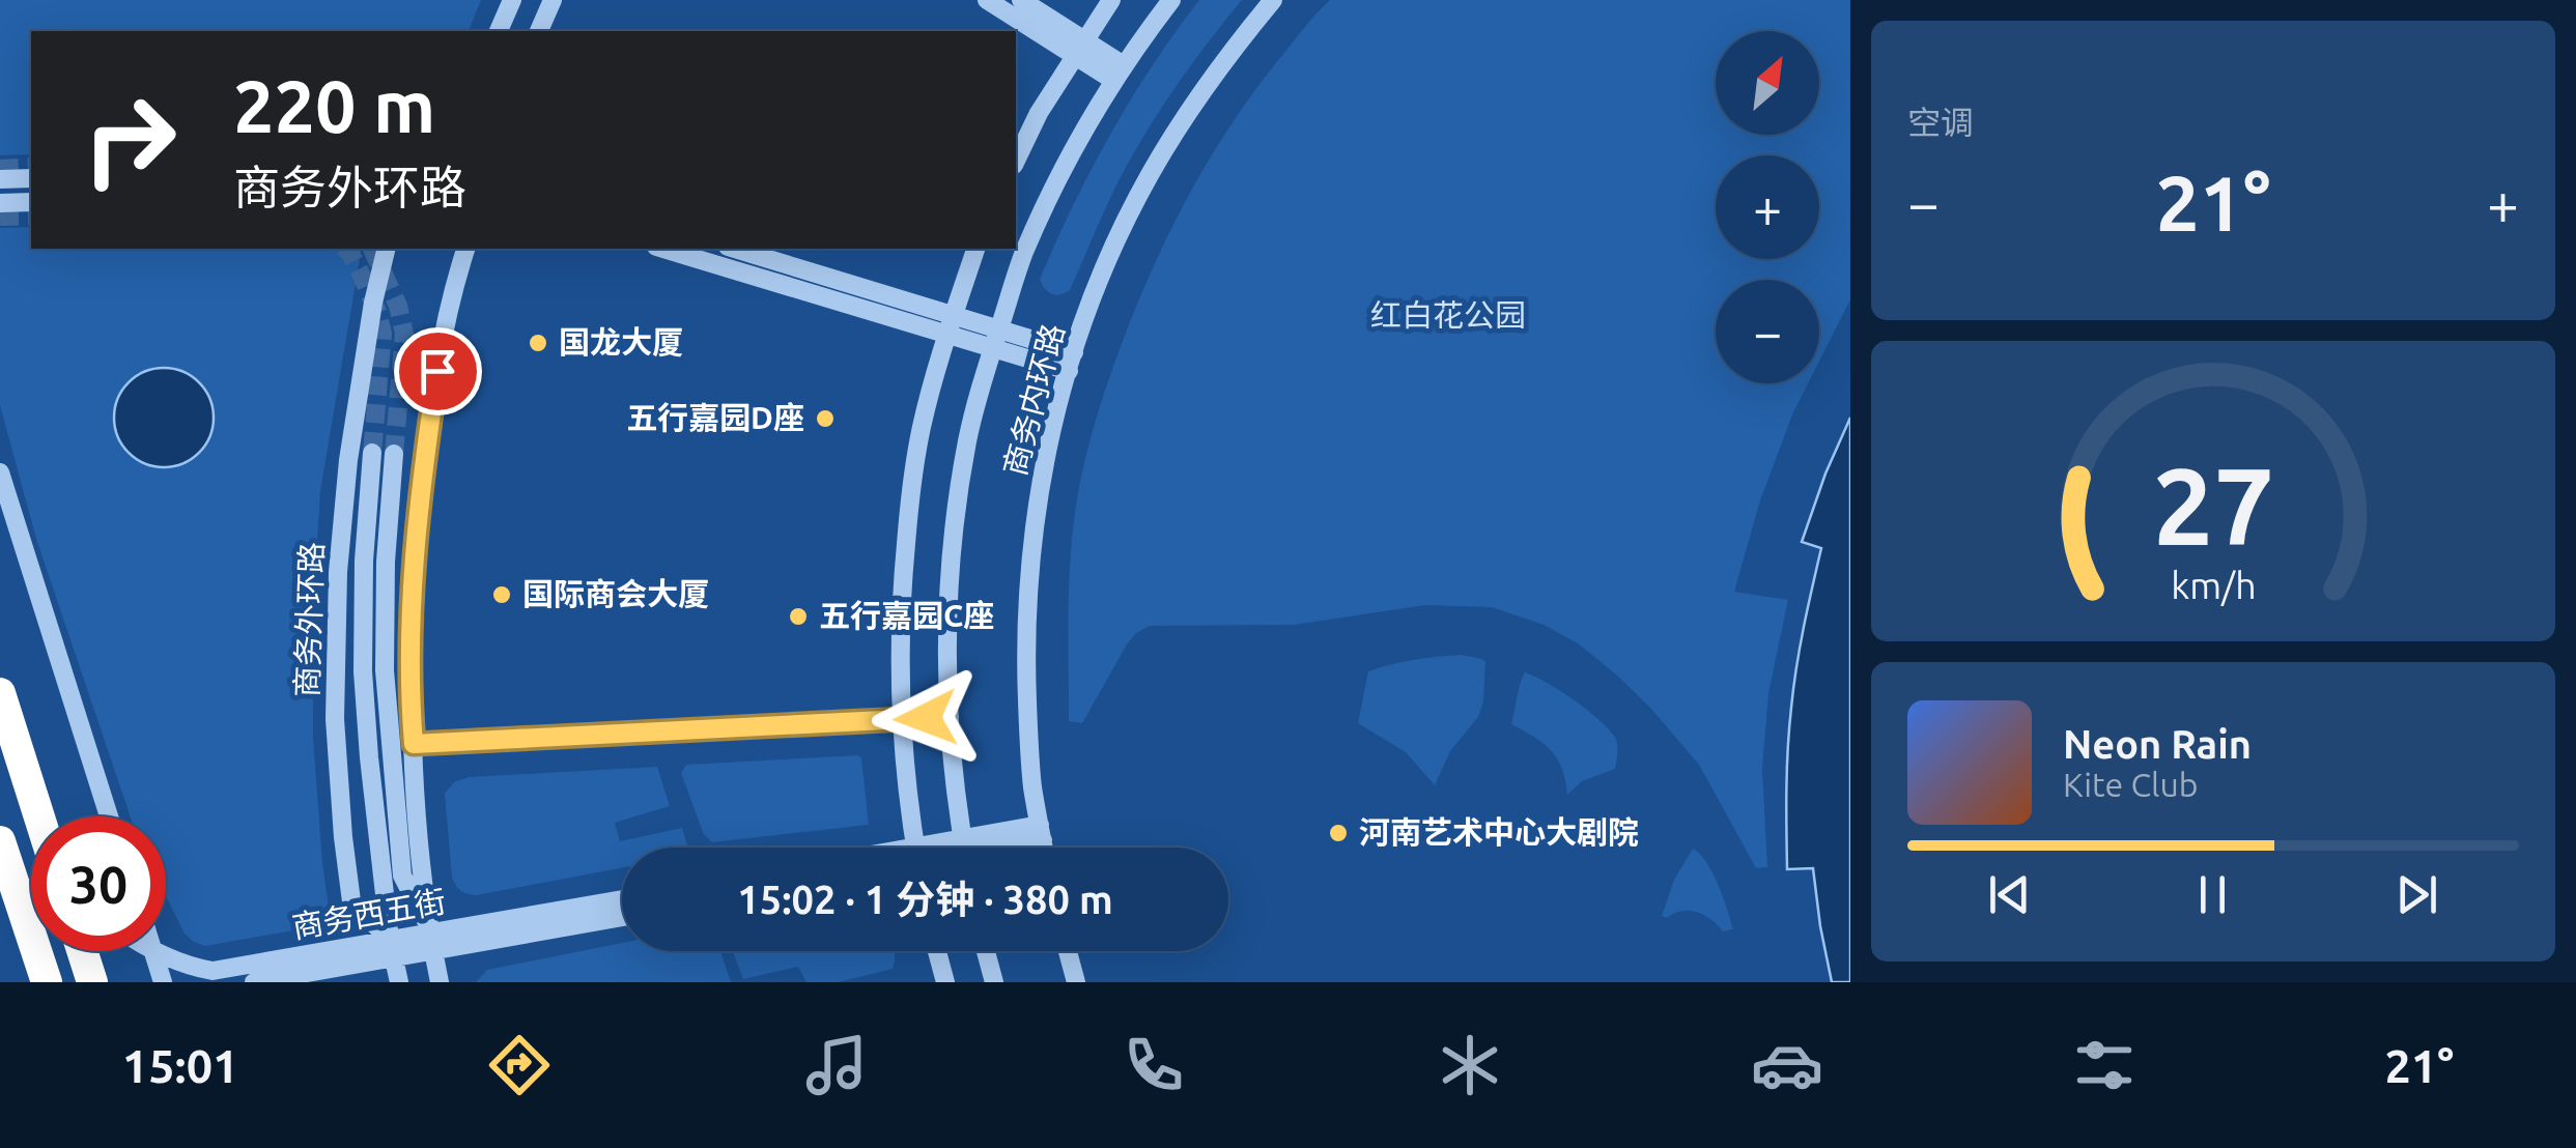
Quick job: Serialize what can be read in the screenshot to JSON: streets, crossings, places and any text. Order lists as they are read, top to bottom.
{
  "streets": {
    "street": ["商务内环路", "商务外环路", "商务西五街"]
  },
  "crossings": [
    ["商务外环路", "商务西五街"]
  ],
  "parks": ["红白花公园"],
  "places": [
    "国龙大厦",
    "五行嘉园D座",
    "国际商会大厦",
    "五行嘉园C座",
    "河南艺术中心大剧院"
  ],
  "north": "top right",
  "page": {
    "tile": "空调",
    "map_buttons": ["+", "−"],
    "turn": ["220 m", "商务外环路"],
    "heat": ["−", "21°", "+"],
    "song": ["Neon Rain", "Kite Club"],
    "limit": "30",
    "trip": "15:02 · 1 分钟 · 380 m",
    "tabs": ["15:01", "21°"],
    "gauge": ["27", "km/h"]
  }
}
